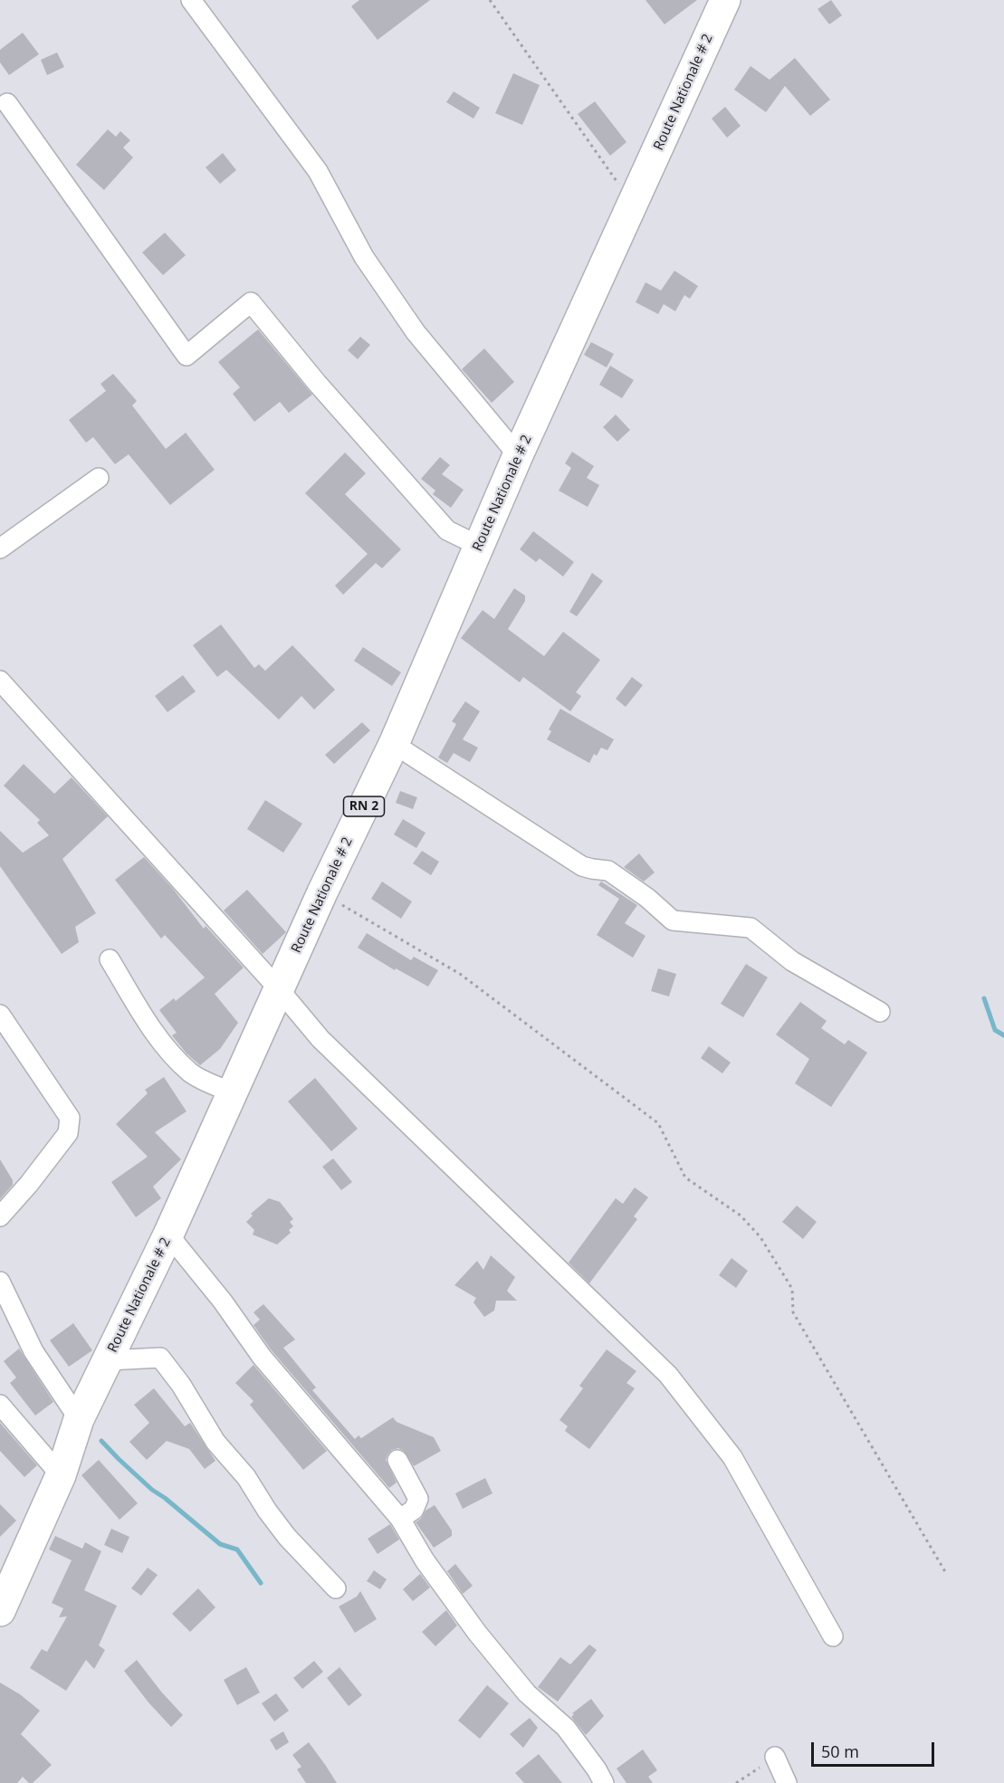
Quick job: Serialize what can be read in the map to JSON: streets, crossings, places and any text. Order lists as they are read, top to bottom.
{
  "streets": {
    "main road": ["Route Nationale # 2", "RN 2"]
  },
  "scale_bar": "50 m"
}
